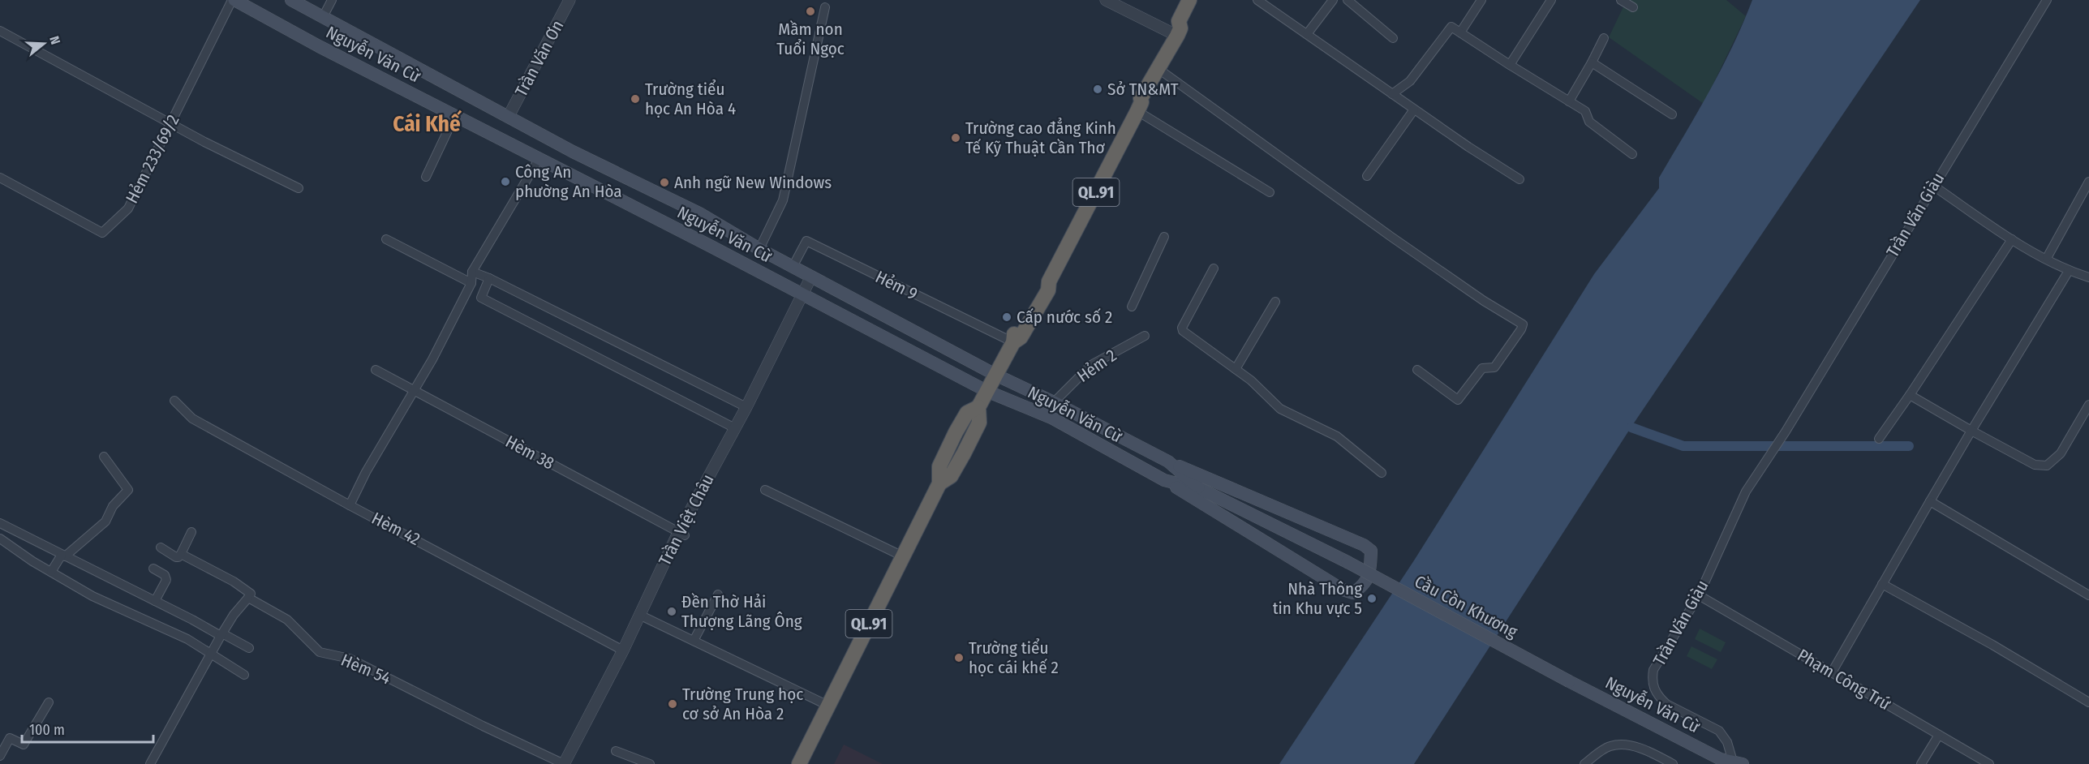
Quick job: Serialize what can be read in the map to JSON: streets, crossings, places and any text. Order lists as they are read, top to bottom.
{
  "streets": {
    "highway": ["QL.91"],
    "main road": ["Nguyễn Văn Cừ", "Cầu Cồn Khương"],
    "street": [
      "Trần Văn Ơn",
      "Hẻm 233/69/2",
      "Trần Văn Giàu",
      "Hẻm 9",
      "Hẻm 2",
      "Hèm 38",
      "Trần Việt Châu",
      "Hèm 42",
      "Hèm 54",
      "Phạm Công Trứ"
    ]
  },
  "crossings": [
    ["Nguyễn Văn Cừ", "Trần Văn Ơn"],
    ["Nguyễn Văn Cừ", "Hẻm 233/69/2"],
    ["Nguyễn Văn Cừ", "QL.91"],
    ["Nguyễn Văn Cừ", "Trần Văn Giàu"],
    ["Nguyễn Văn Cừ", "Hẻm 9"],
    ["Nguyễn Văn Cừ", "Hẻm 2"],
    ["Nguyễn Văn Cừ", "Trần Việt Châu"],
    ["Nguyễn Văn Cừ", "Cầu Cồn Khương"],
    ["QL.91", "Hẻm 9"],
    ["Trần Văn Giàu", "Phạm Công Trứ"],
    ["Hèm 38", "Trần Việt Châu"],
    ["Trần Việt Châu", "Hèm 42"],
    ["Trần Việt Châu", "Hèm 54"]
  ],
  "districts": ["Cái Khế"],
  "places": [
    "Mầm non Tuổi Ngọc",
    "Sở TN&MT",
    "Trường tiểu học An Hòa 4",
    "Trường cao đẳng Kinh Tế Kỹ Thuật Cần Thơ",
    "Công An phường An Hòa",
    "Anh ngữ New Windows",
    "Cấp nước số 2",
    "Nhà Thông tin Khu vực 5",
    "Đền Thờ Hải Thượng Lãng Ông",
    "Trường tiểu học cái khế 2",
    "Trường Trung học cơ sở An Hòa 2"
  ],
  "scale_bar": "100 m",
  "north": "right"
}
